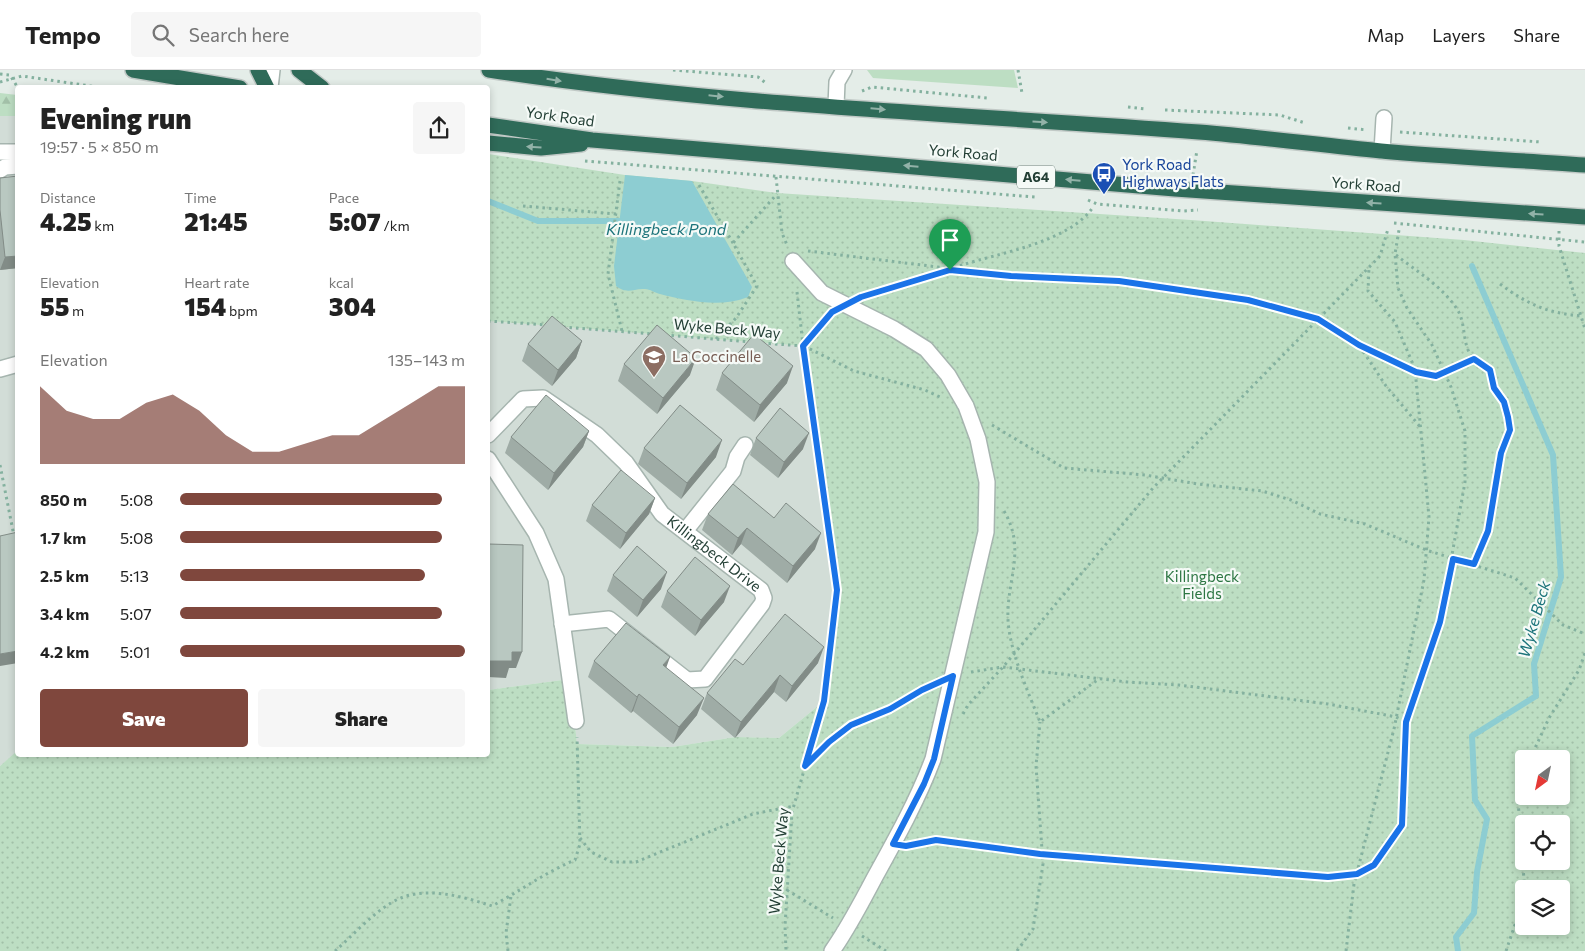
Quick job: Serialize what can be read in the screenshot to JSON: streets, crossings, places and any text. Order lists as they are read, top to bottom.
{
  "streets": {
    "highway": ["York Road", "A64"],
    "street": ["Killingbeck Drive"],
    "path": ["Wyke Beck Way"]
  },
  "water": ["Killingbeck Pond", "Wyke Beck"],
  "parks": ["Killingbeck Fields"],
  "places": {
    "bus stop": ["York Road Highways Flats"],
    "school or university": ["La Coccinelle"]
  },
  "north": "bottom left",
  "page": {
    "header": "Tempo",
    "search": "Search here",
    "nav": ["Map", "Layers", "Share"],
    "heading": ["Evening run", "19:57 · 5 × 850 m"],
    "stats": [
      ["Distance", "4.25 km"],
      ["Time", "21:45"],
      ["Pace", "5:07 /km"],
      ["Elevation", "55 m"],
      ["Heart rate", "154 bpm"],
      ["kcal", "304"]
    ],
    "chart": ["Elevation", "135–143 m"],
    "list": [
      {
        "name": "850 m",
        "note": "5:08"
      },
      {
        "name": "1.7 km",
        "note": "5:08"
      },
      {
        "name": "2.5 km",
        "note": "5:13"
      },
      {
        "name": "3.4 km",
        "note": "5:07"
      },
      {
        "name": "4.2 km",
        "note": "5:01"
      }
    ],
    "buttons": ["Save", "Share"]
  }
}
